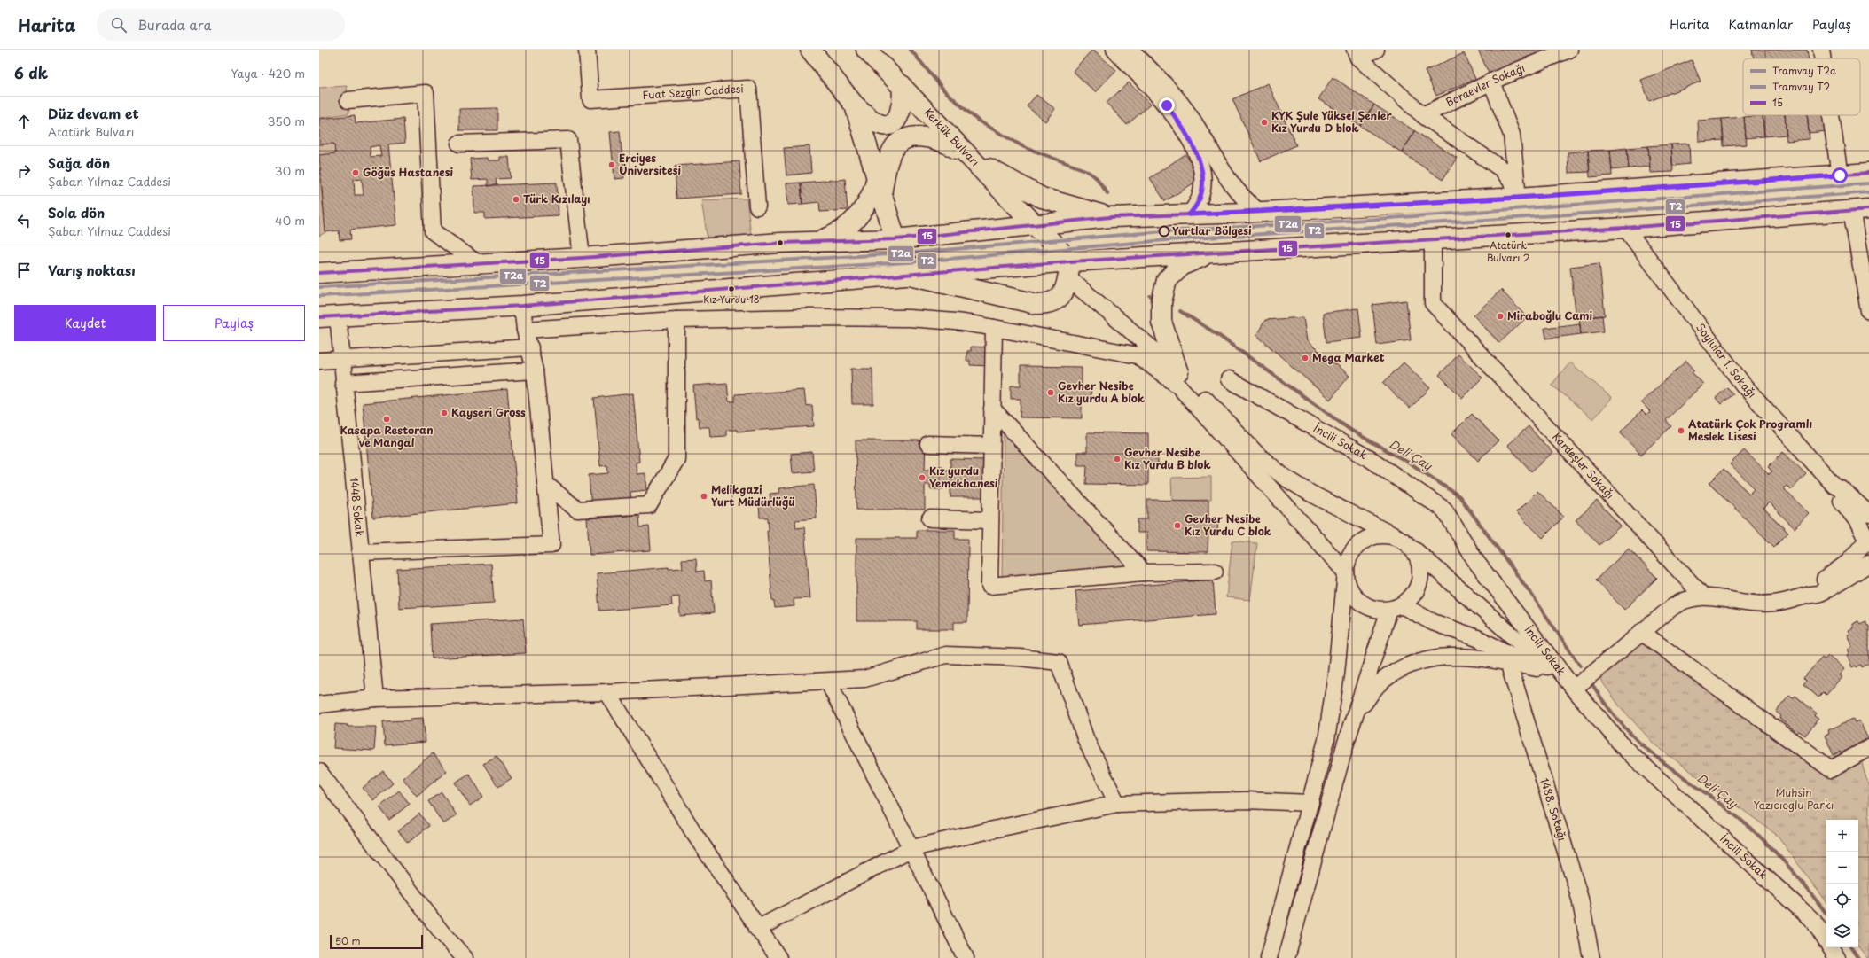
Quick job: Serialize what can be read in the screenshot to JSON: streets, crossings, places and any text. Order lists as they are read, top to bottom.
{
  "streets": {
    "main road": ["Kerkük Bulvarı"],
    "street": [
      "Boraevler Sokağı",
      "Fuat Sezgin Caddesi",
      "Soylular 1. Sokağı",
      "İncili Sokak",
      "Kardeşler Sokağı",
      "1448 Sokak",
      "1488. Sokağı"
    ]
  },
  "water": ["Deli Çay"],
  "parks": ["Muhsin Yazıcıoglu Parkı"],
  "places": [
    "KYK Şule Yüksel Şenler Kız Yurdu D blok",
    "Erciyes Üniversitesi",
    "Göğüs Hastanesi",
    "Türk Kızılayı",
    "Yurtlar Bölgesi",
    "Atatürk Bulvarı 2",
    "Kız Yurdu 18",
    "Miraboğlu Cami",
    "Mega Market",
    "Gevher Nesibe Kız yurdu A blok",
    "Kayseri Gross",
    "Kasapa Restoran ve Mangal",
    "Atatürk Çok Programlı Meslek Lisesi",
    "Gevher Nesibe Kız Yurdu B blok",
    "Kız yurdu Yemekhanesi",
    "Melikgazi Yurt Müdürlüğü",
    "Gevher Nesibe Kız Yurdu C blok"
  ],
  "lines": ["transit line 15", "tram line T2a", "tram line T2"],
  "legend": ["Tramvay T2a", "Tramvay T2", "15"],
  "scale_bar": "50 m",
  "page": {
    "header": "Harita",
    "search": "Burada ara",
    "nav": ["Harita", "Katmanlar", "Paylaş"],
    "heading": ["6 dk", "Yaya · 420 m"],
    "list": [
      ["Düz devam et", "Atatürk Bulvarı", "350 m"],
      ["Sağa dön", "Şaban Yılmaz Caddesi", "30 m"],
      ["Sola dön", "Şaban Yılmaz Caddesi", "40 m"],
      "Varış noktası"
    ],
    "buttons": ["Kaydet", "Paylaş"],
    "map_buttons": ["+", "−"],
    "scale": "50 m"
  }
}
